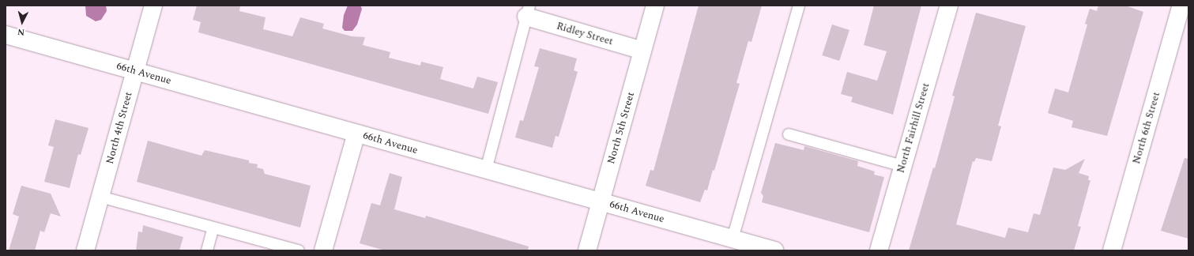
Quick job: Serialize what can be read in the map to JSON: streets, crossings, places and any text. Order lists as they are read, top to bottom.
{
  "streets": {
    "street": [
      "Ridley Street",
      "66th Avenue",
      "North 4th Street",
      "North 5th Street",
      "North Fairhill Street",
      "North 6th Street"
    ]
  },
  "crossings": [
    ["Ridley Street", "North 5th Street"],
    ["66th Avenue", "North 4th Street"],
    ["66th Avenue", "North 5th Street"]
  ],
  "north": "bottom"
}
